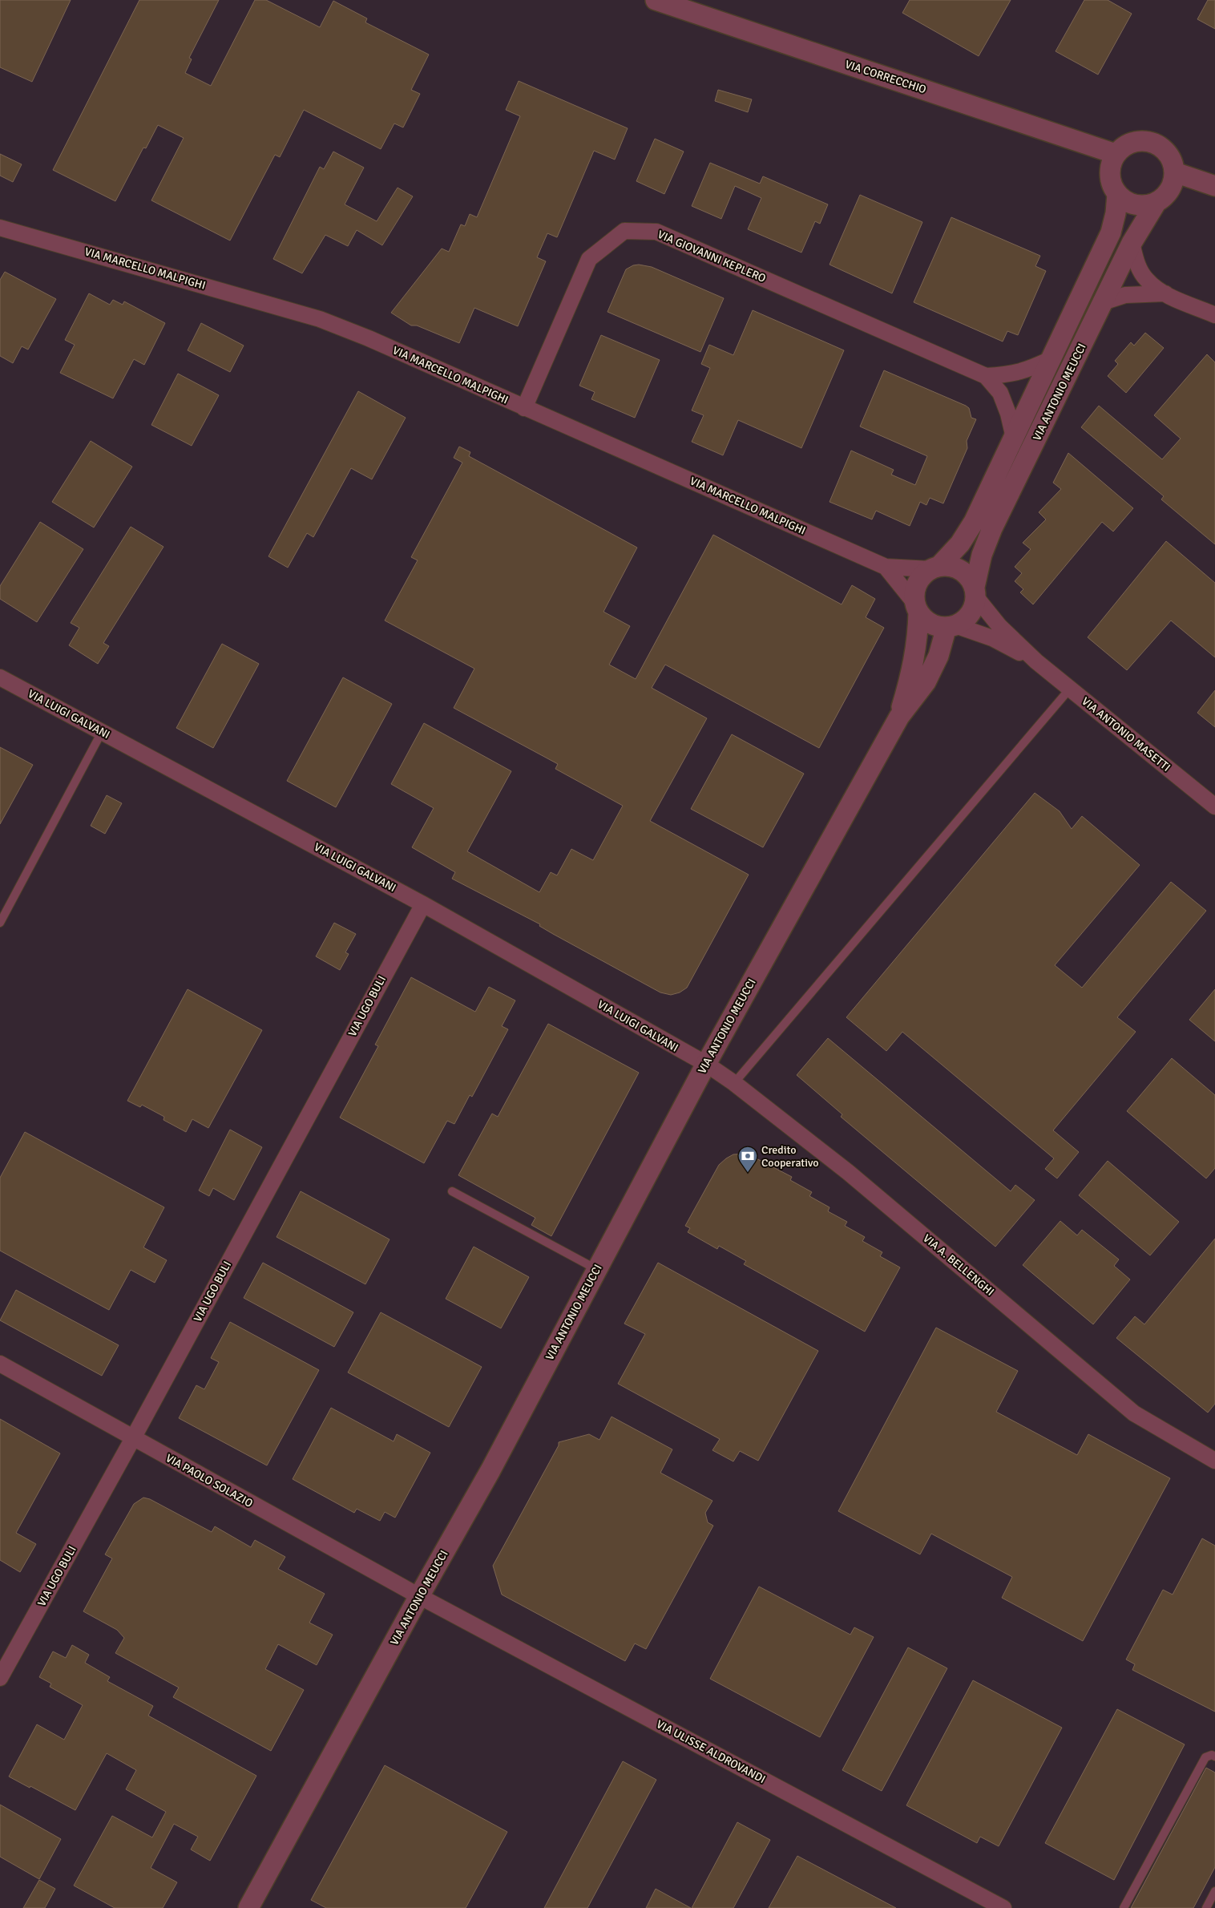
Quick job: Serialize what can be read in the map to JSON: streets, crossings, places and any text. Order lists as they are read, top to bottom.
{
  "streets": {
    "street": [
      "VIA CORRECCHIO",
      "VIA GIOVANNI KEPLERO",
      "VIA MARCELLO MALPIGHI",
      "VIA ANTONIO MEUCCI",
      "VIA LUIGI GALVANI",
      "VIA ANTONIO MASETTI",
      "VIA UGO BULI",
      "VIA A. BELLENGHI",
      "VIA PAOLO SOLAZIO",
      "VIA ULISSE ALDROVANDI"
    ]
  },
  "crossings": [
    ["VIA CORRECCHIO", "VIA ANTONIO MEUCCI"],
    ["VIA GIOVANNI KEPLERO", "VIA MARCELLO MALPIGHI"],
    ["VIA GIOVANNI KEPLERO", "VIA ANTONIO MEUCCI"],
    ["VIA MARCELLO MALPIGHI", "VIA ANTONIO MEUCCI"],
    ["VIA MARCELLO MALPIGHI", "VIA ANTONIO MASETTI"],
    ["VIA ANTONIO MEUCCI", "VIA LUIGI GALVANI"],
    ["VIA ANTONIO MEUCCI", "VIA ANTONIO MASETTI"],
    ["VIA ANTONIO MEUCCI", "VIA A. BELLENGHI"],
    ["VIA ANTONIO MEUCCI", "VIA PAOLO SOLAZIO"],
    ["VIA ANTONIO MEUCCI", "VIA ULISSE ALDROVANDI"],
    ["VIA LUIGI GALVANI", "VIA UGO BULI"],
    ["VIA LUIGI GALVANI", "VIA A. BELLENGHI"],
    ["VIA UGO BULI", "VIA PAOLO SOLAZIO"],
    ["VIA PAOLO SOLAZIO", "VIA ULISSE ALDROVANDI"]
  ],
  "places": {
    "bank": ["Credito Cooperativo"]
  }
}
